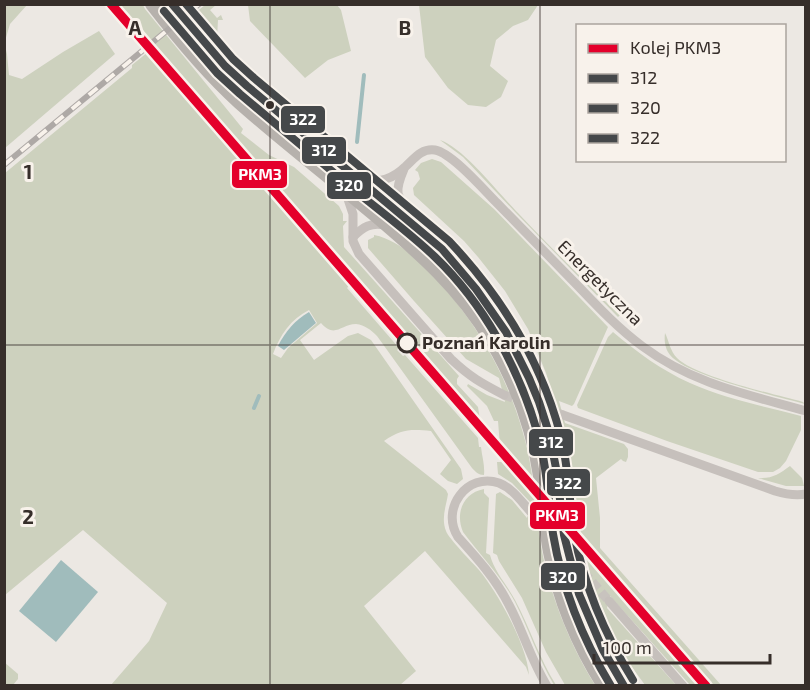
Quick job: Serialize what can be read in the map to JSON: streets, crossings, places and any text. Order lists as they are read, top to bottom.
{
  "streets": {
    "street": ["Energetyczna"]
  },
  "places": ["Poznań Karolin"],
  "lines": [
    "rail line PKM3",
    "transit line 312",
    "transit line 322",
    "transit line 320"
  ],
  "legend": [
    "Kolej PKM3",
    "312",
    "320",
    "322"
  ],
  "scale_bar": "100 m",
  "grid": {
    "columns": ["A", "B"],
    "rows": ["1", "2"]
  }
}
